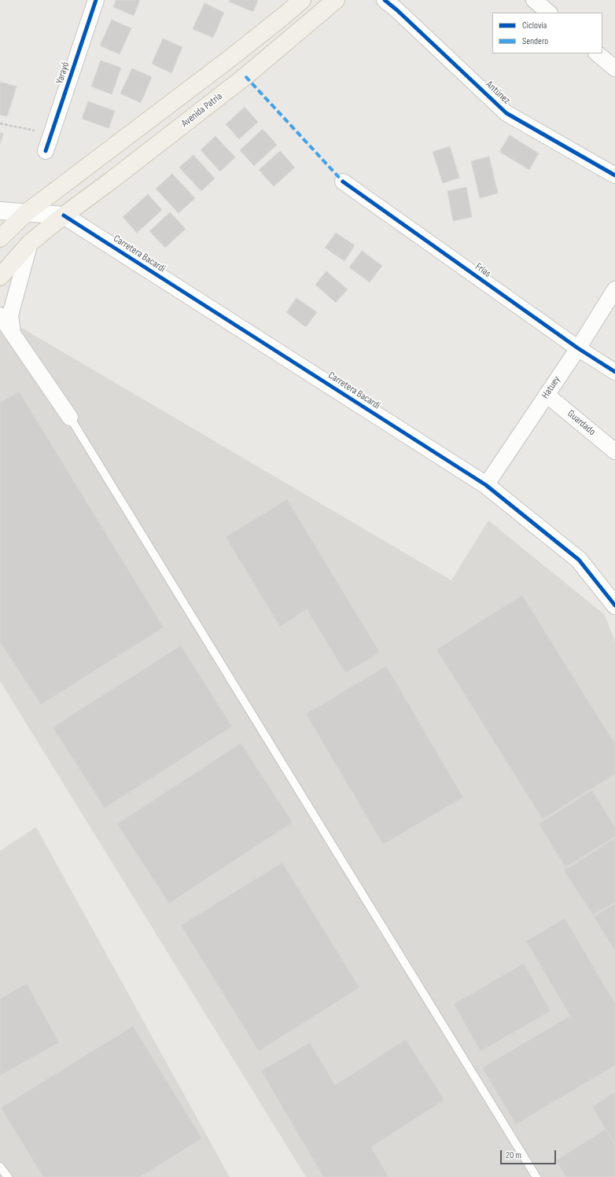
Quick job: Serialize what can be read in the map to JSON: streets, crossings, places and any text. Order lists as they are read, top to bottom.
{
  "streets": {
    "main road": ["Avenida Patria"],
    "street": [
      "Yarayó",
      "Antúnez",
      "Carretera Bacardí",
      "Frías",
      "Hatuey",
      "Guardado"
    ]
  },
  "crossings": [
    ["Avenida Patria", "Carretera Bacardí"],
    ["Carretera Bacardí", "Hatuey"],
    ["Frías", "Hatuey"],
    ["Hatuey", "Guardado"]
  ],
  "legend": ["Ciclovía", "Sendero"],
  "scale_bar": "20 m"
}
